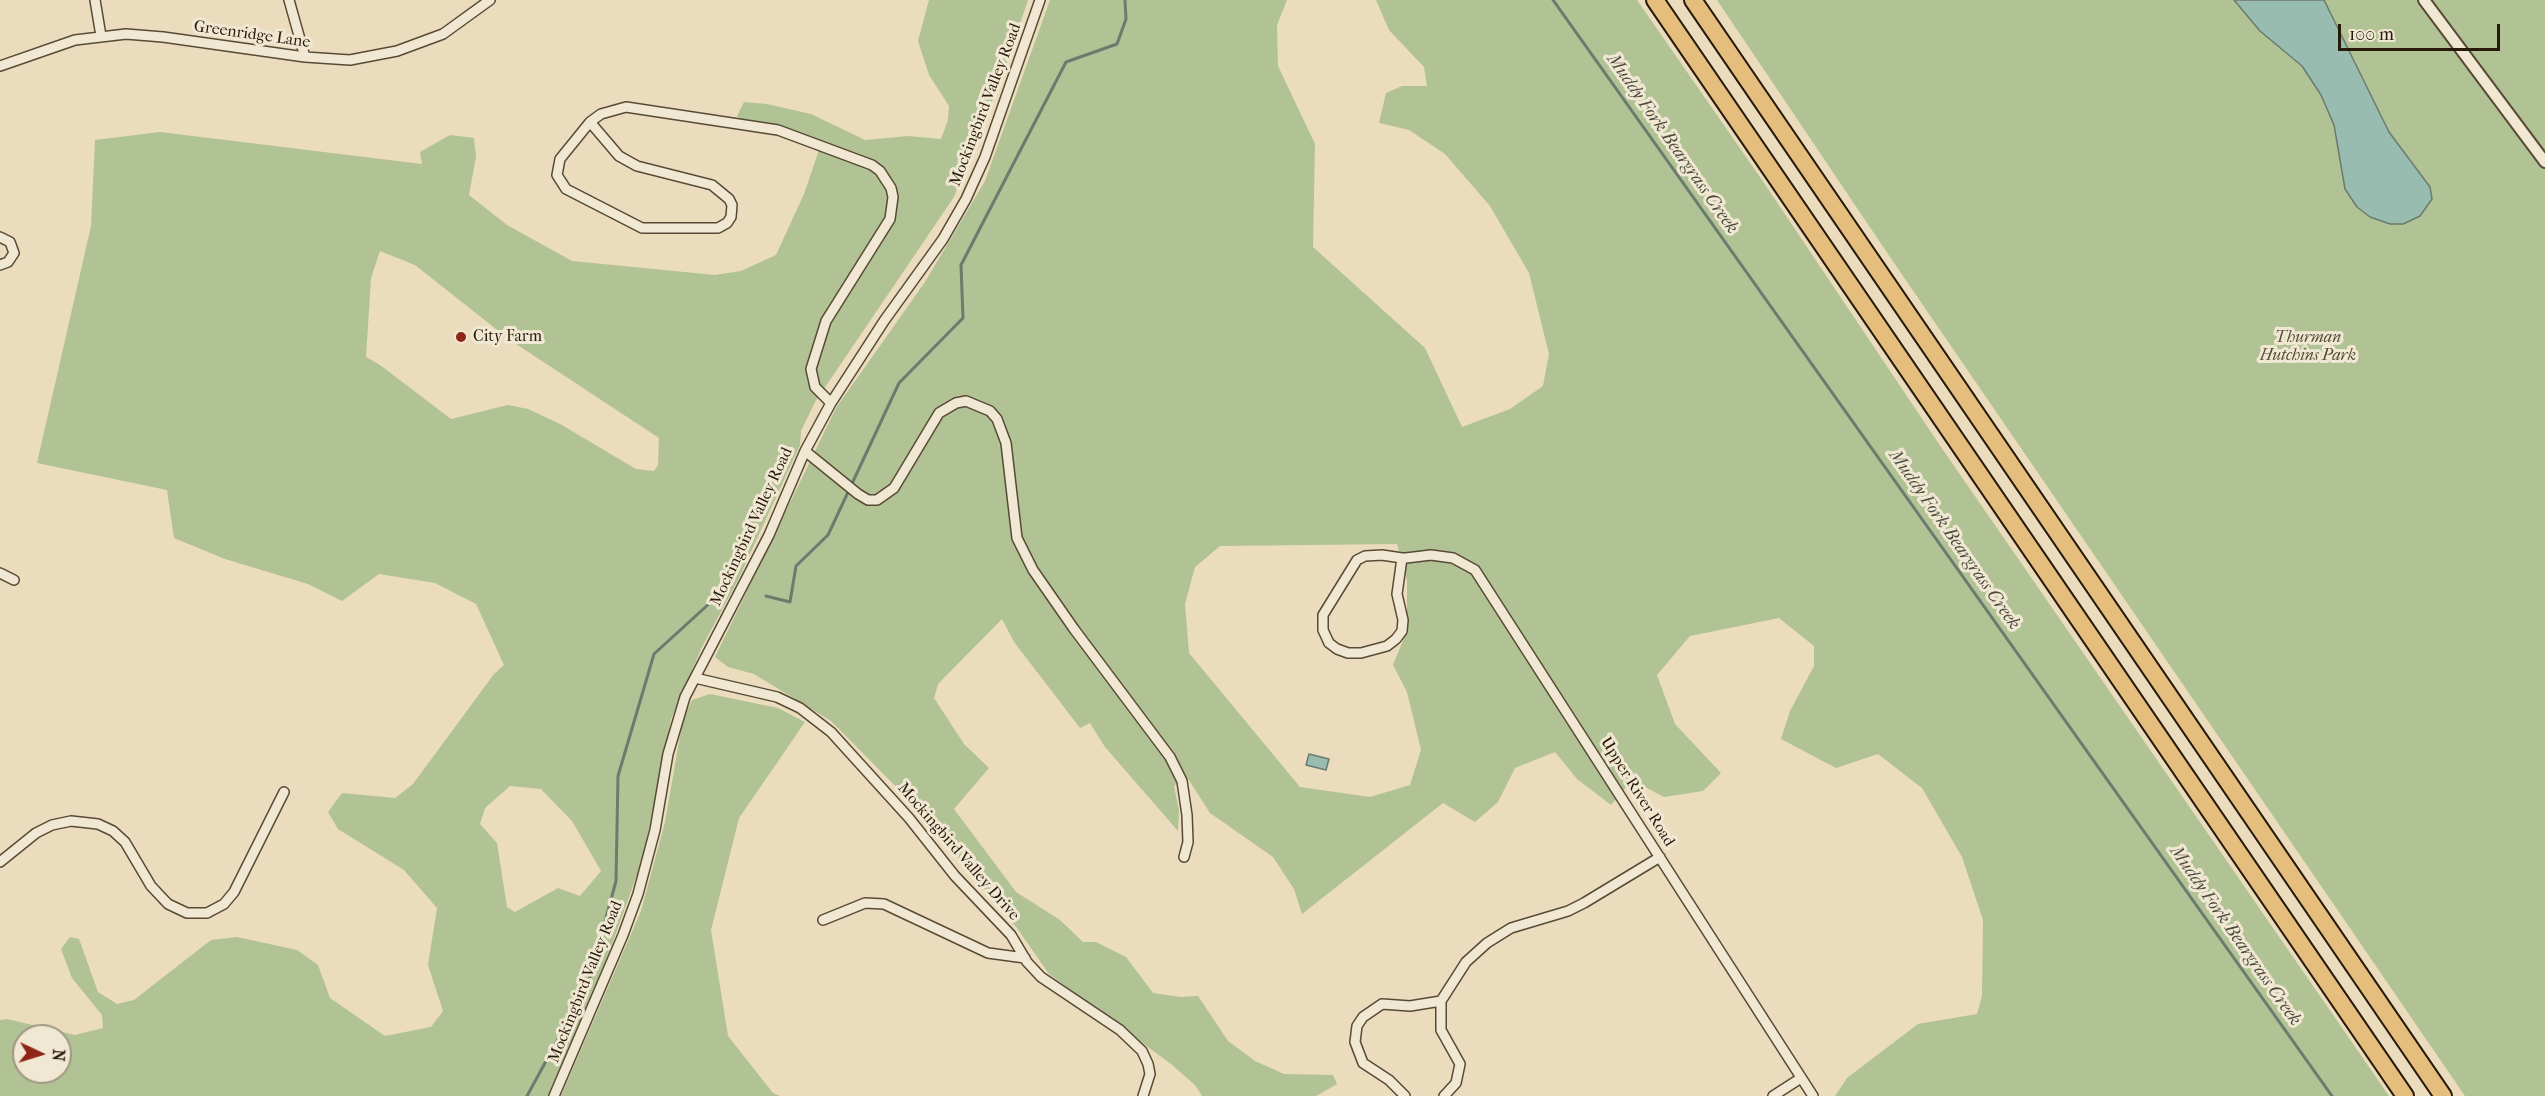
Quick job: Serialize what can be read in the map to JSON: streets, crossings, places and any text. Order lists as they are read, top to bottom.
{
  "streets": {
    "street": [
      "Greenridge Lane",
      "Mockingbird Valley Road",
      "Upper River Road",
      "Mockingbird Valley Drive"
    ]
  },
  "crossings": [
    ["Mockingbird Valley Road", "Mockingbird Valley Drive"]
  ],
  "water": ["Muddy Fork Beargrass Creek"],
  "parks": ["Thurman Hutchins Park"],
  "places": ["City Farm"],
  "scale_bar": "100 m",
  "north": "right"
}
